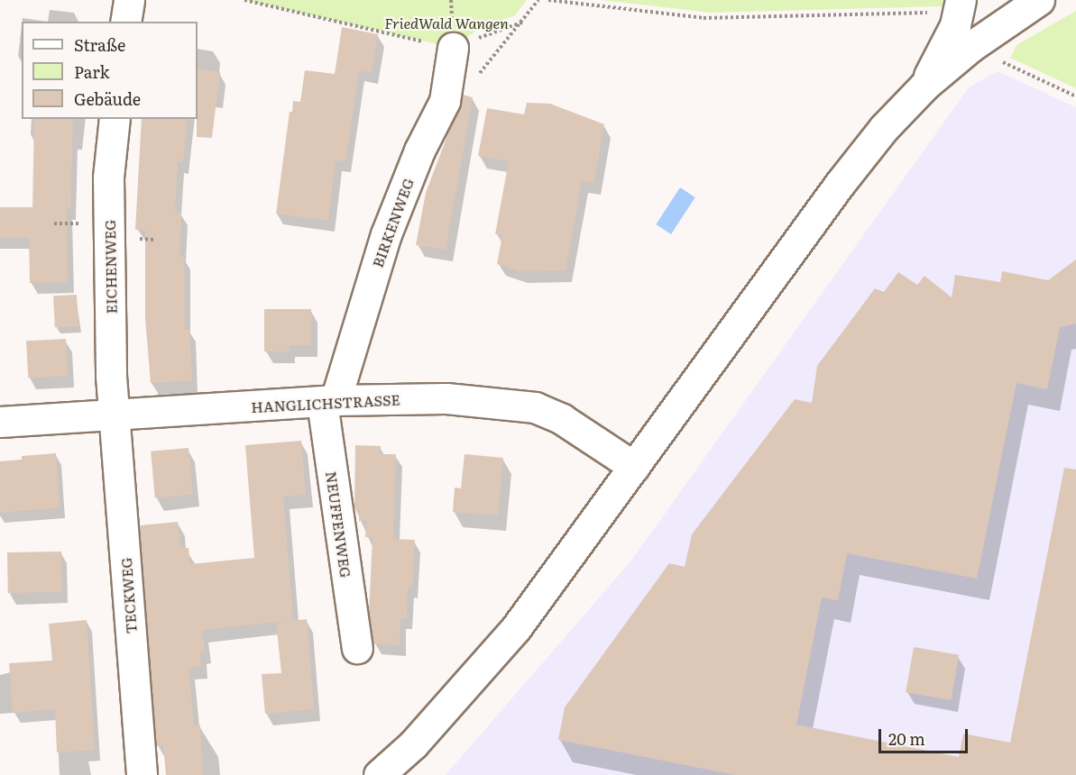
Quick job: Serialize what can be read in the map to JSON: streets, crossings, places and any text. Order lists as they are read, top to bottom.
{
  "streets": {
    "street": [
      "BIRKENWEG",
      "EICHENWEG",
      "HANGLICHSTRASSE",
      "NEUFFENWEG",
      "TECKWEG"
    ]
  },
  "crossings": [
    ["BIRKENWEG", "HANGLICHSTRASSE"],
    ["BIRKENWEG", "NEUFFENWEG"],
    ["EICHENWEG", "HANGLICHSTRASSE"],
    ["EICHENWEG", "TECKWEG"],
    ["HANGLICHSTRASSE", "NEUFFENWEG"],
    ["HANGLICHSTRASSE", "TECKWEG"]
  ],
  "parks": ["FriedWald Wangen"],
  "legend": ["Straße", "Park", "Gebäude"],
  "scale_bar": "20 m"
}
